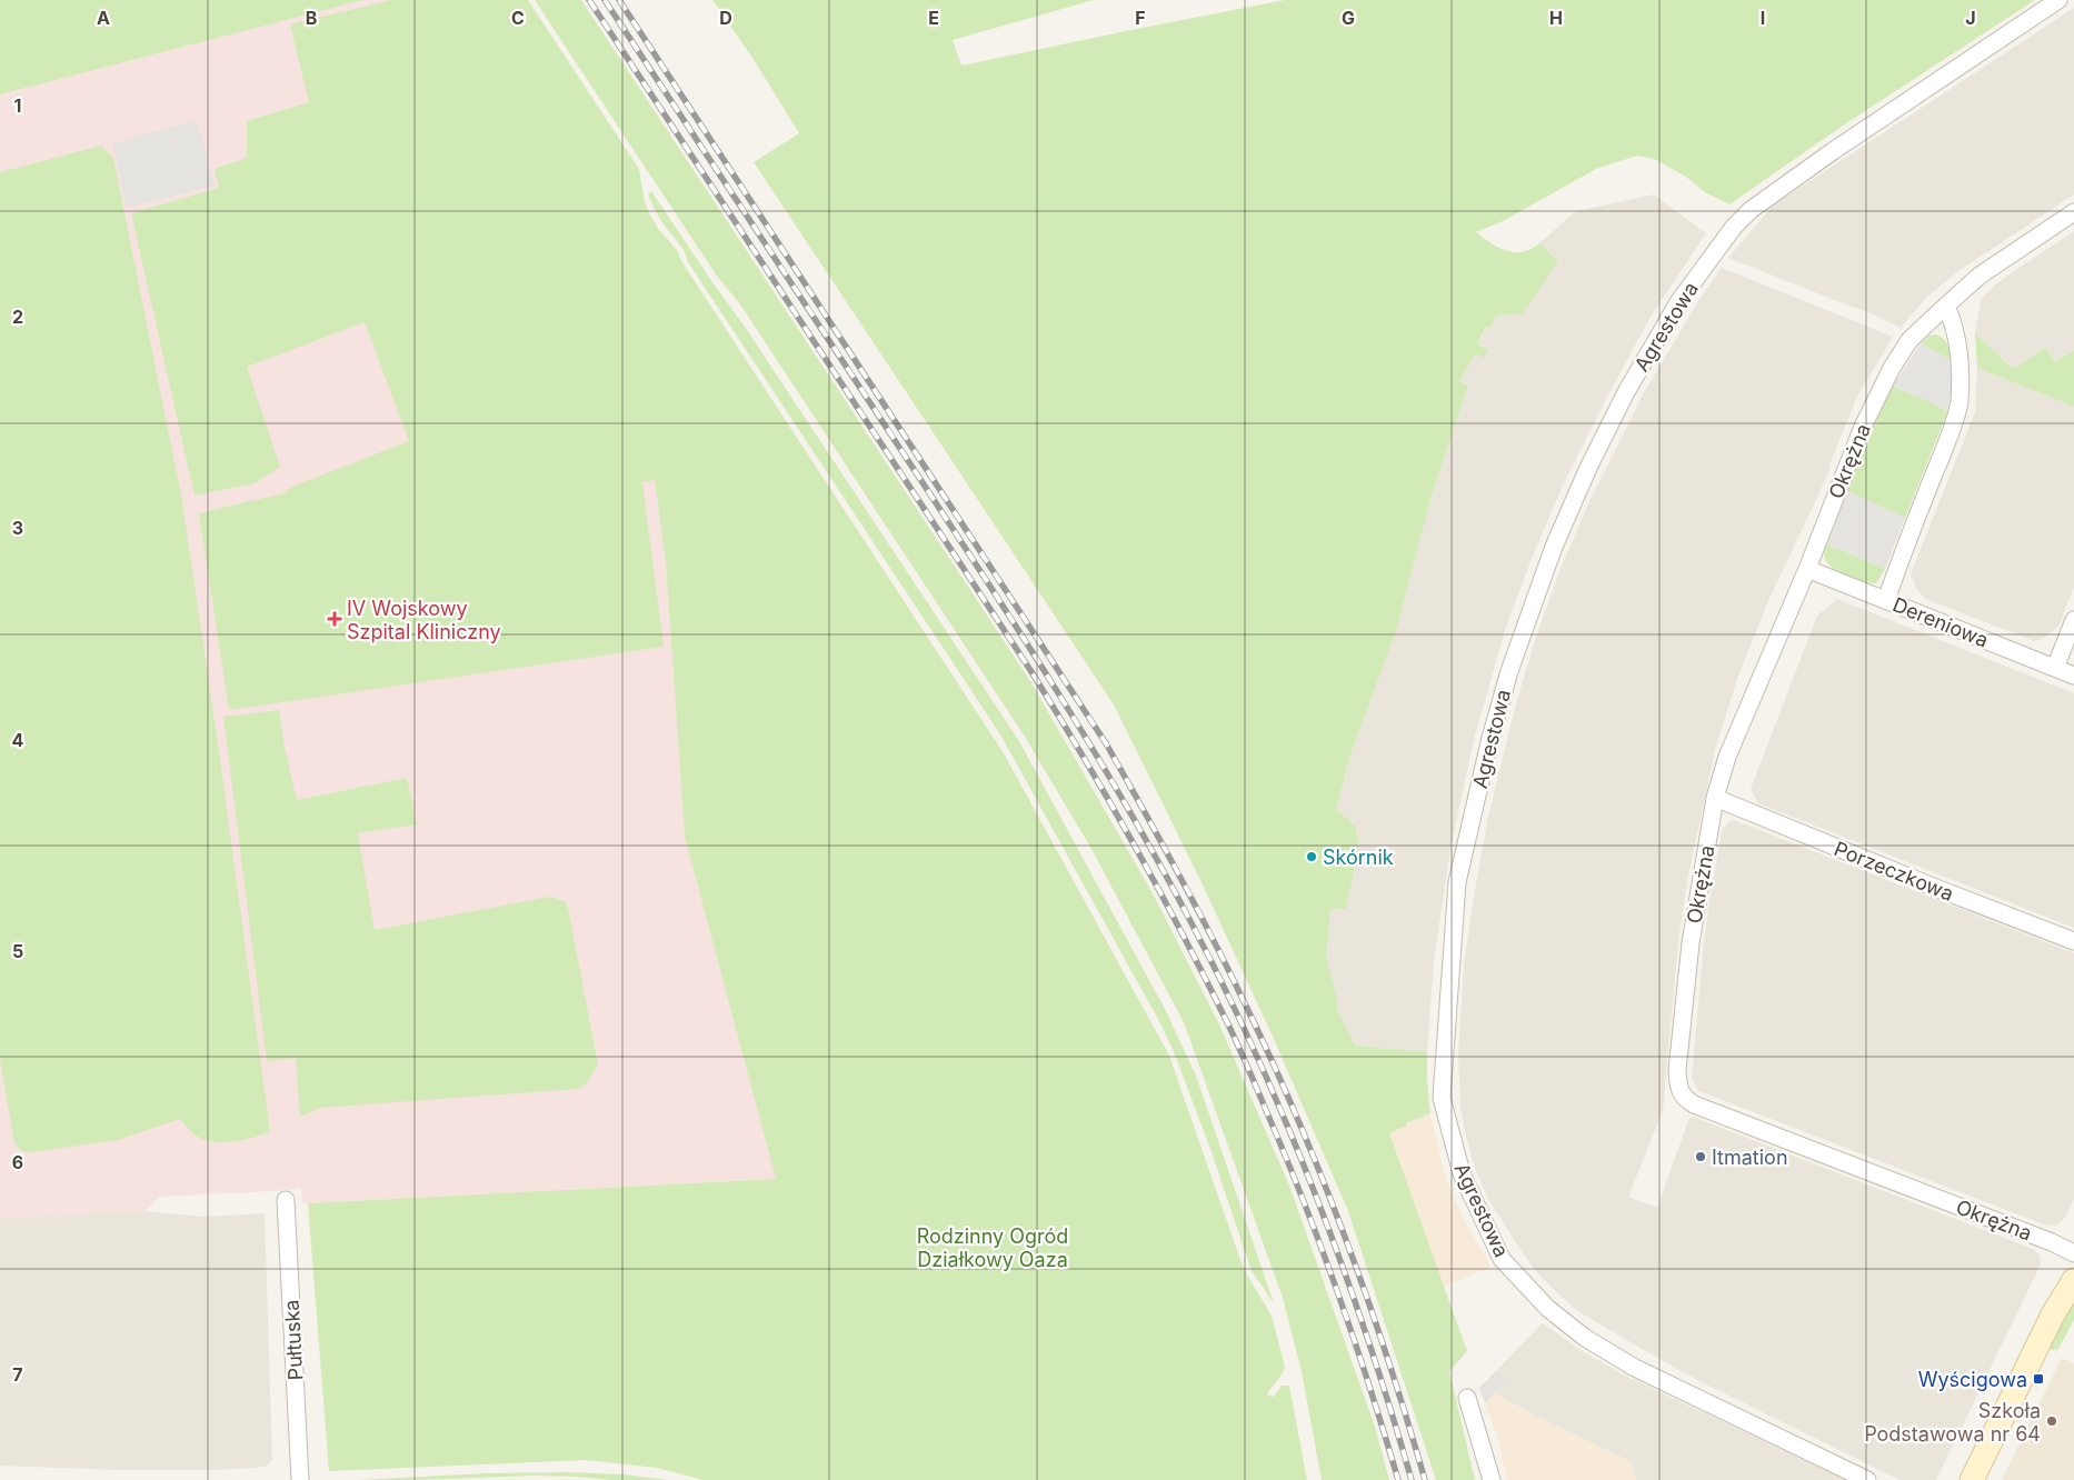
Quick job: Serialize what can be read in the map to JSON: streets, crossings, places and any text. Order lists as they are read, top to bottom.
{
  "streets": {
    "street": [
      "Agrestowa",
      "Okrężna",
      "Dereniowa",
      "Porzeczkowa",
      "Pułtuska"
    ]
  },
  "crossings": [
    ["Okrężna", "Dereniowa"],
    ["Okrężna", "Porzeczkowa"]
  ],
  "parks": ["Rodzinny Ogród Działkowy Oaza"],
  "places": {
    "health": ["IV Wojskowy Szpital Kliniczny"],
    "other": ["Skórnik", "Itmation", "Szkoła Podstawowa nr 64"],
    "transit": ["Wyścigowa"]
  },
  "grid": {
    "columns": [
      "A",
      "B",
      "C",
      "D",
      "E",
      "F",
      "G",
      "H",
      "I",
      "J"
    ],
    "rows": [
      "1",
      "2",
      "3",
      "4",
      "5",
      "6",
      "7"
    ]
  }
}
